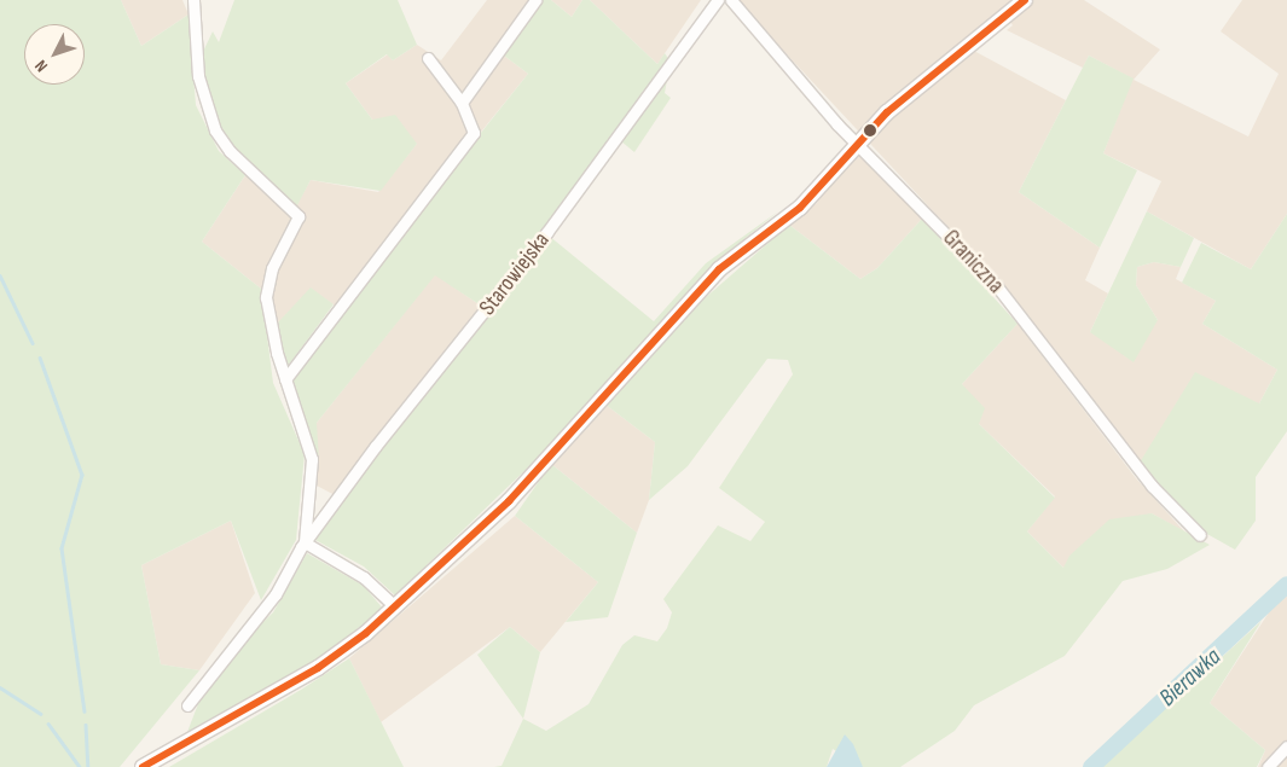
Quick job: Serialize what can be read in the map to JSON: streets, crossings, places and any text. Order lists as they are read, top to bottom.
{
  "streets": {
    "street": ["Graniczna", "Starowiejska"]
  },
  "water": ["Bierawka"],
  "north": "bottom left"
}
